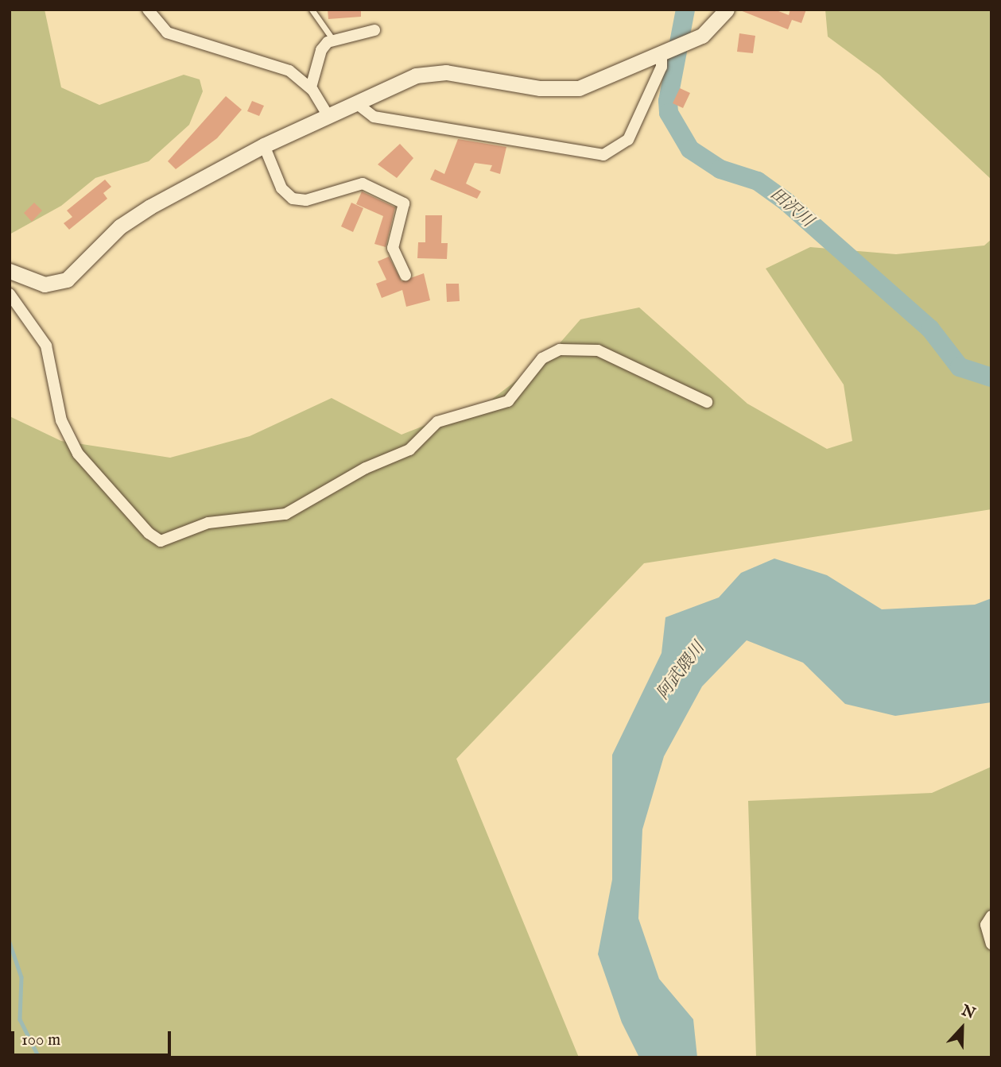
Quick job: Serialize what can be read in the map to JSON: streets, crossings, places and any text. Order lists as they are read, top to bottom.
{
  "water": ["田沢川", "阿武隈川"],
  "scale_bar": "100 m",
  "north": "top"
}
